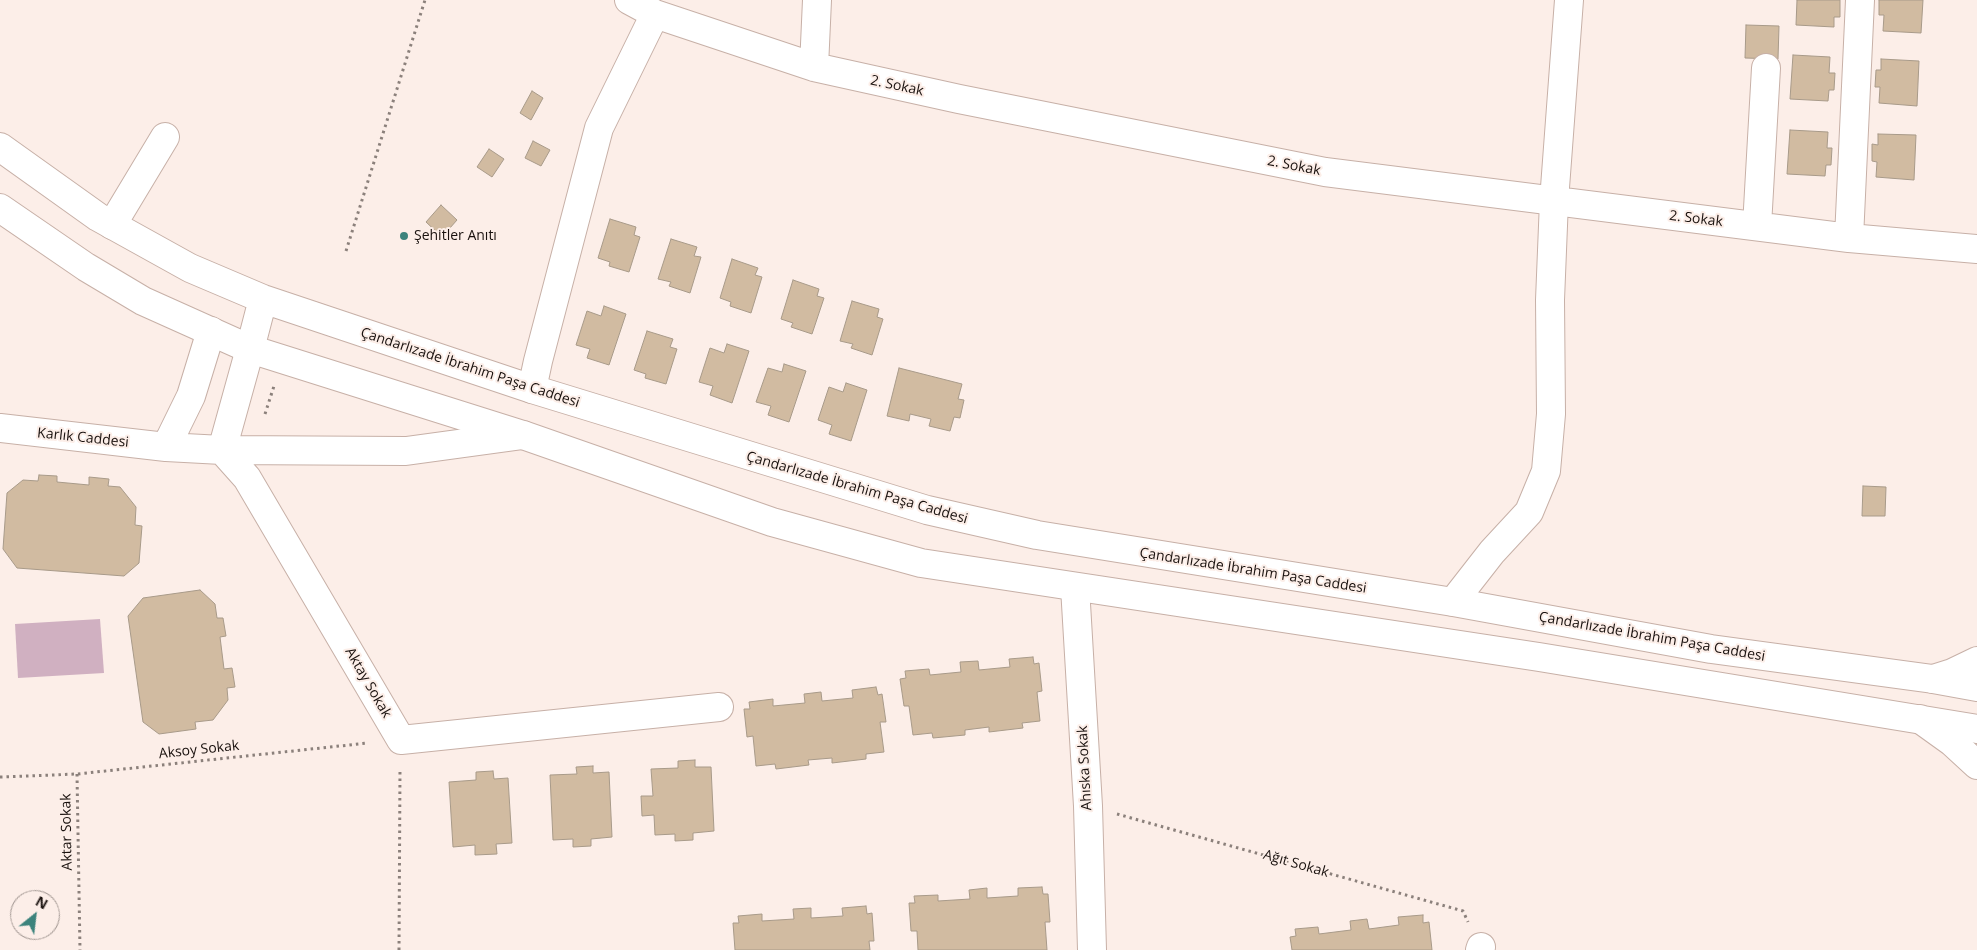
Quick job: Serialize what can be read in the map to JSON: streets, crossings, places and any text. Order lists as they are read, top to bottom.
{
  "streets": {
    "street": [
      "2. Sokak",
      "Çandarlızade İbrahim Paşa Caddesi",
      "Karlık Caddesi",
      "Aktay Sokak",
      "Ahıska Sokak"
    ],
    "path": ["Aksoy Sokak", "Aktar Sokak", "Ağıt Sokak"]
  },
  "crossings": [
    ["Karlık Caddesi", "Aktay Sokak"],
    ["Aktay Sokak", "Aksoy Sokak"],
    ["Aksoy Sokak", "Aktar Sokak"],
    ["Ahıska Sokak", "Ağıt Sokak"]
  ],
  "places": ["Şehitler Anıtı"],
  "north": "top right"
}
